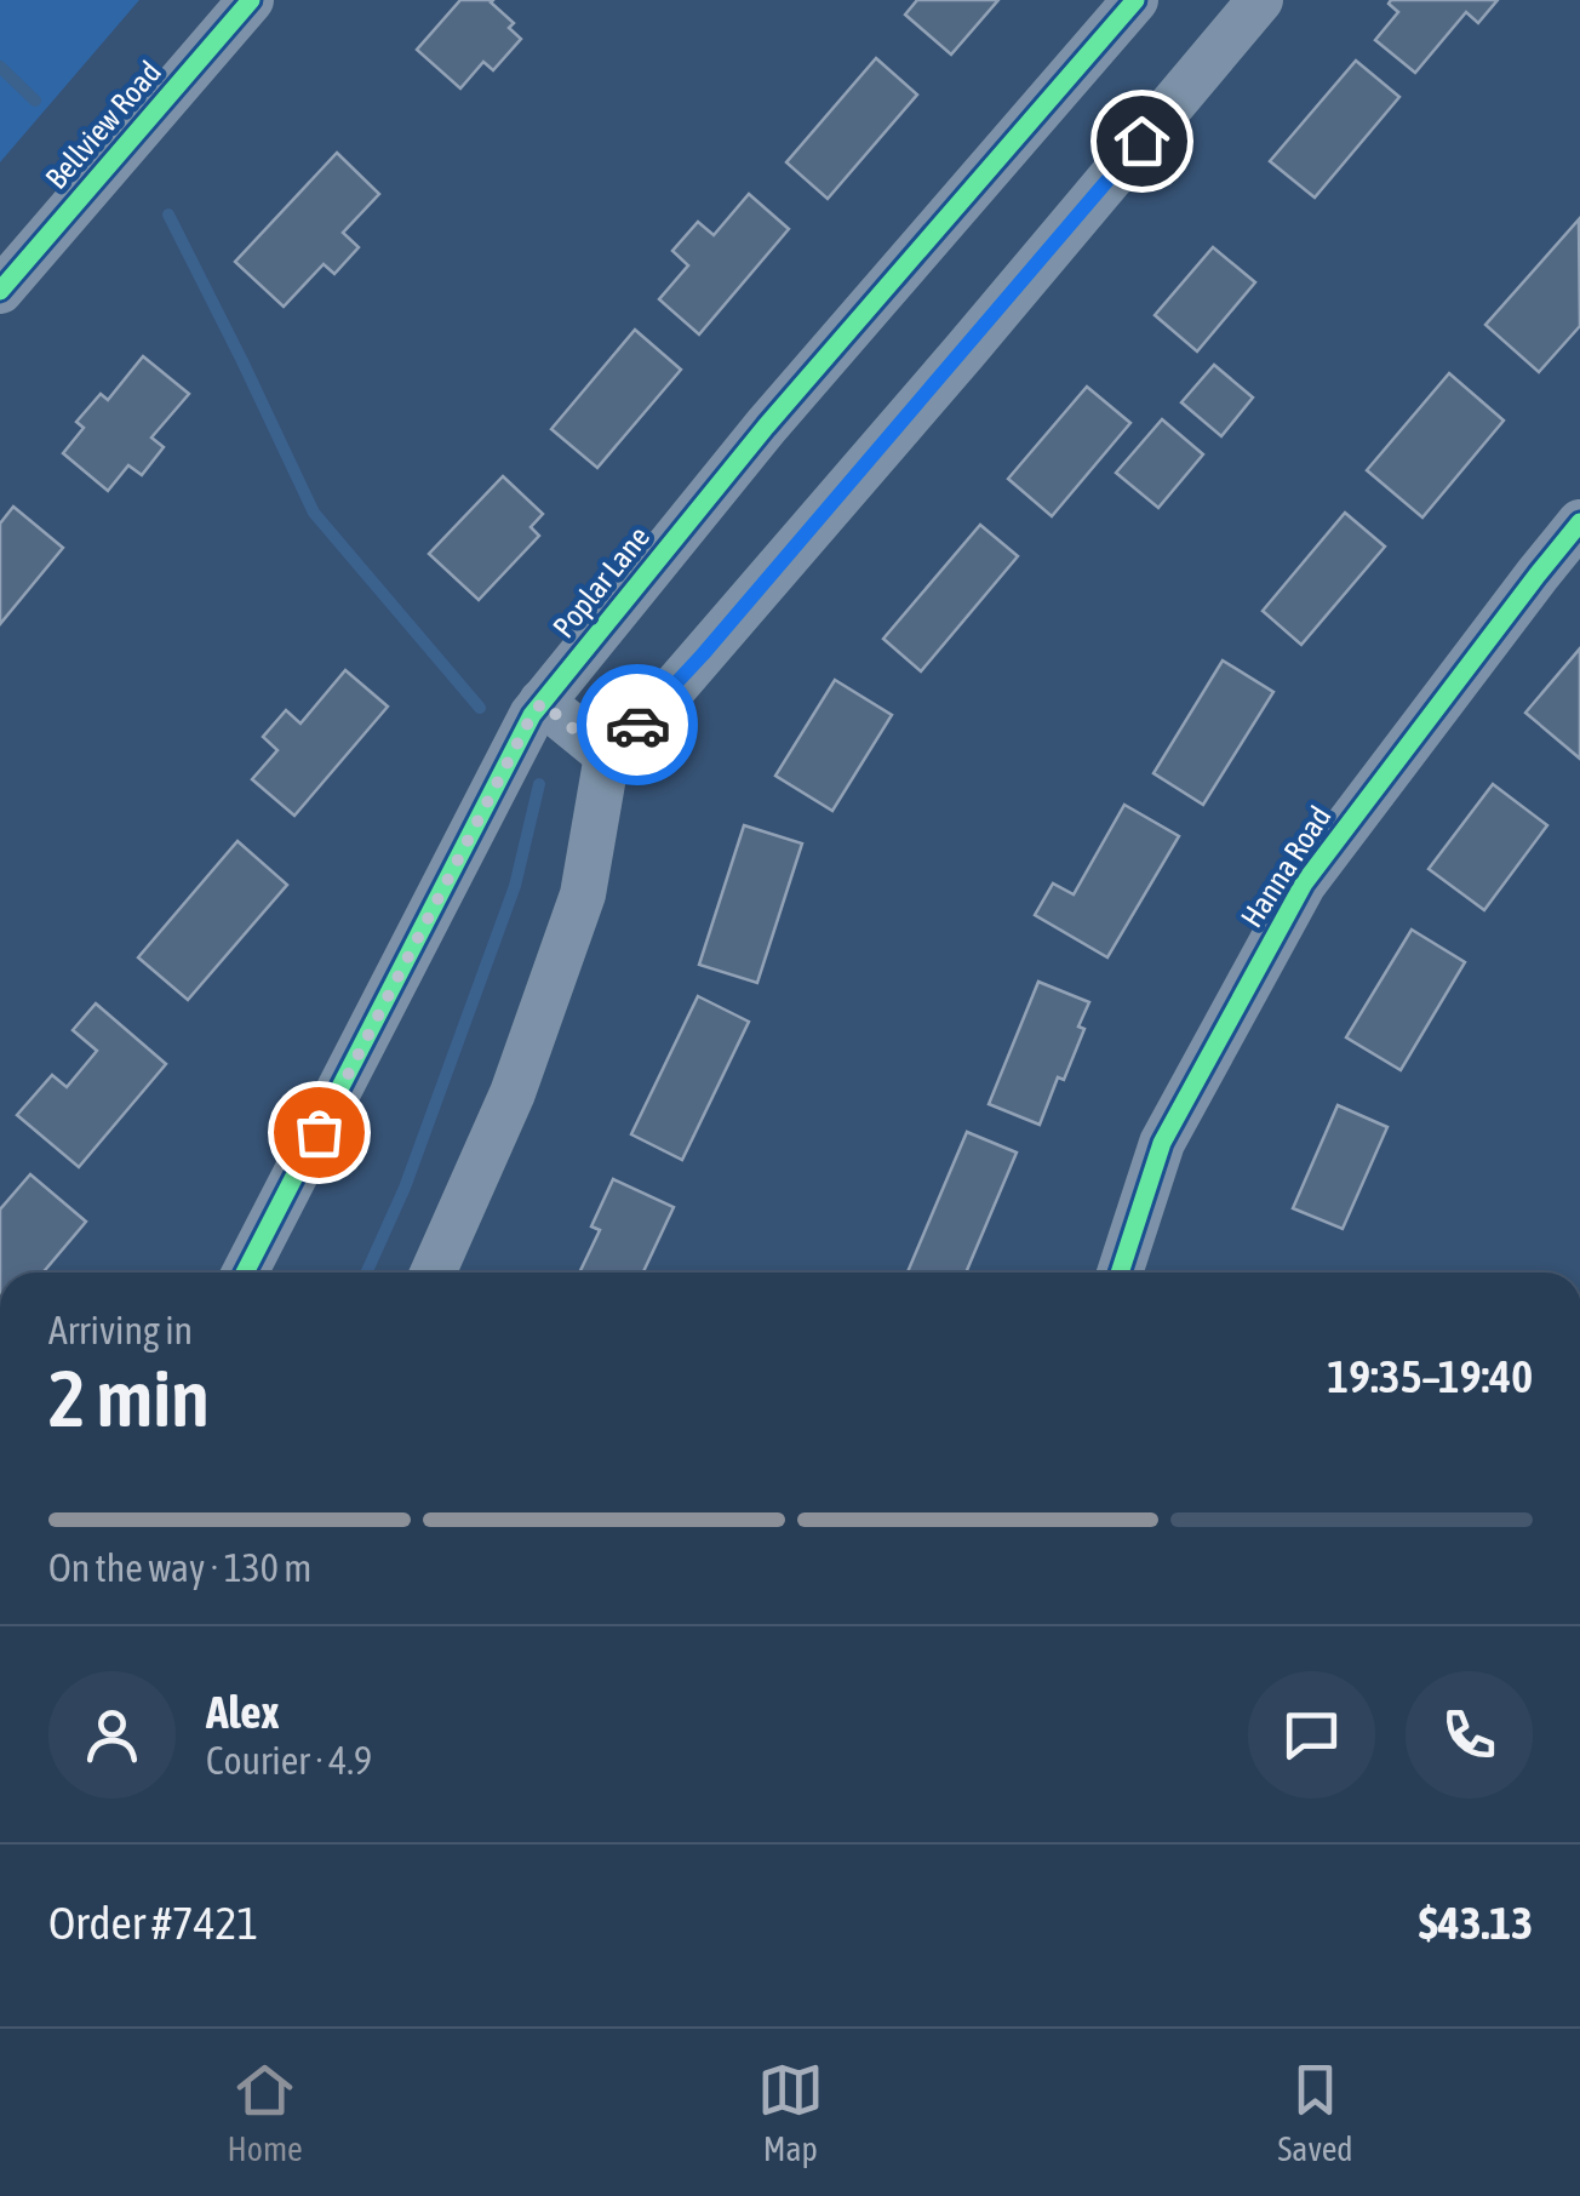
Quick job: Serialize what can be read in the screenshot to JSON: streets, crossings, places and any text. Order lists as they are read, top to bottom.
{
  "streets": {
    "street": ["Bellview Road", "Poplar Lane", "Hanna Road"]
  },
  "page": {
    "heading": ["2 min", "Arriving in", "19:35–19:40"],
    "panel": [
      "Alex",
      "Courier · 4.9",
      "Order #7421",
      "$43.13"
    ],
    "bar": "On the way · 130 m",
    "tabs": ["Home", "Map", "Saved"]
  }
}
